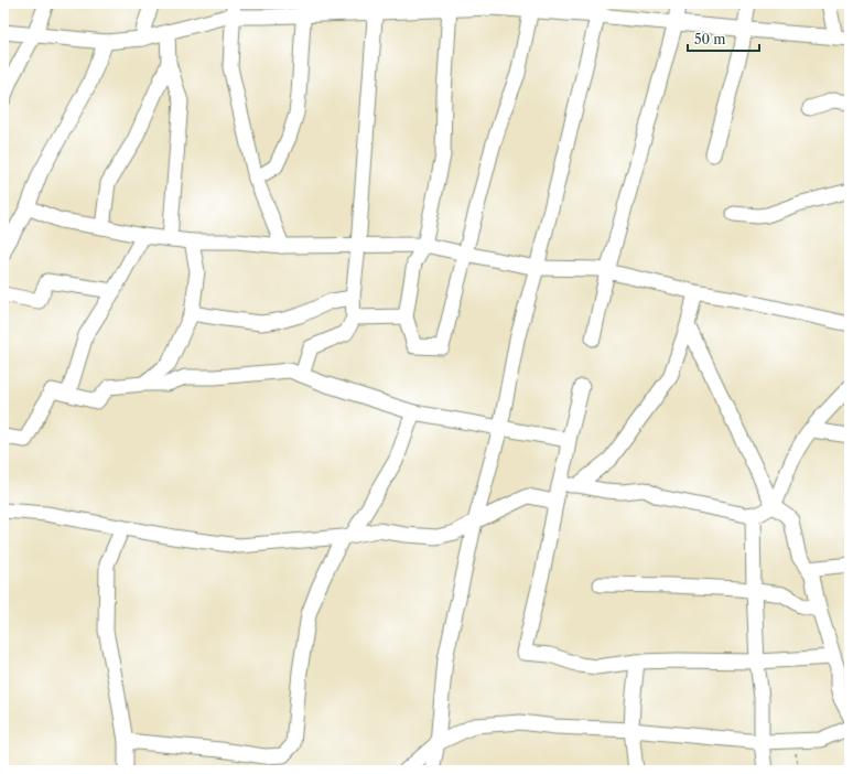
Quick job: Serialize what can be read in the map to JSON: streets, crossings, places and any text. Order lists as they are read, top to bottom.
{
  "scale_bar": "50 m"
}
